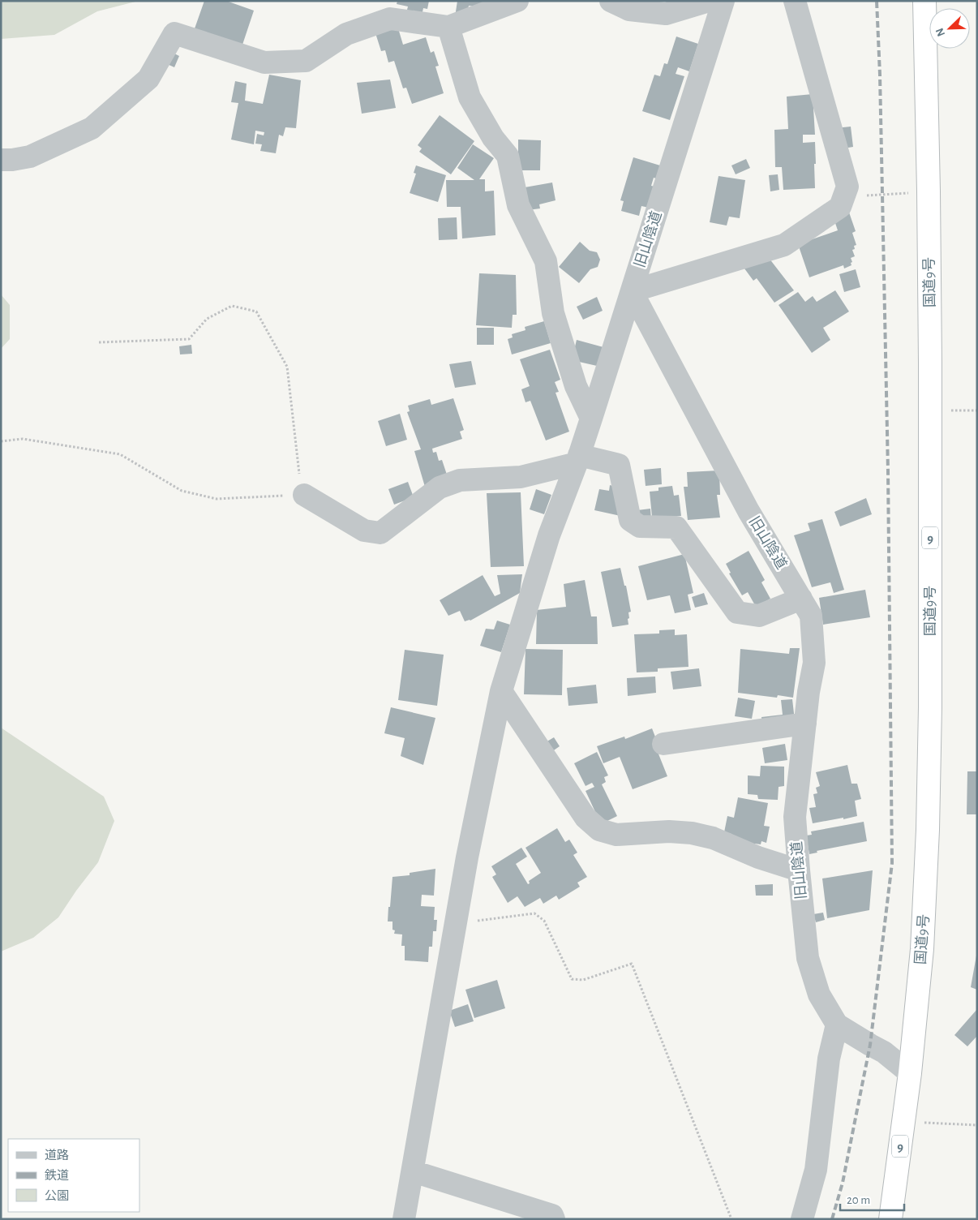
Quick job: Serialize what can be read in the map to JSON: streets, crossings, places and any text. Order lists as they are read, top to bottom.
{
  "streets": {
    "highway": ["国道9号", "9"],
    "street": ["旧山陰道"]
  },
  "crossings": [
    ["旧山陰道", "国道9号"]
  ],
  "legend": ["道路", "鉄道", "公園"],
  "scale_bar": "20 m",
  "north": "bottom left"
}
